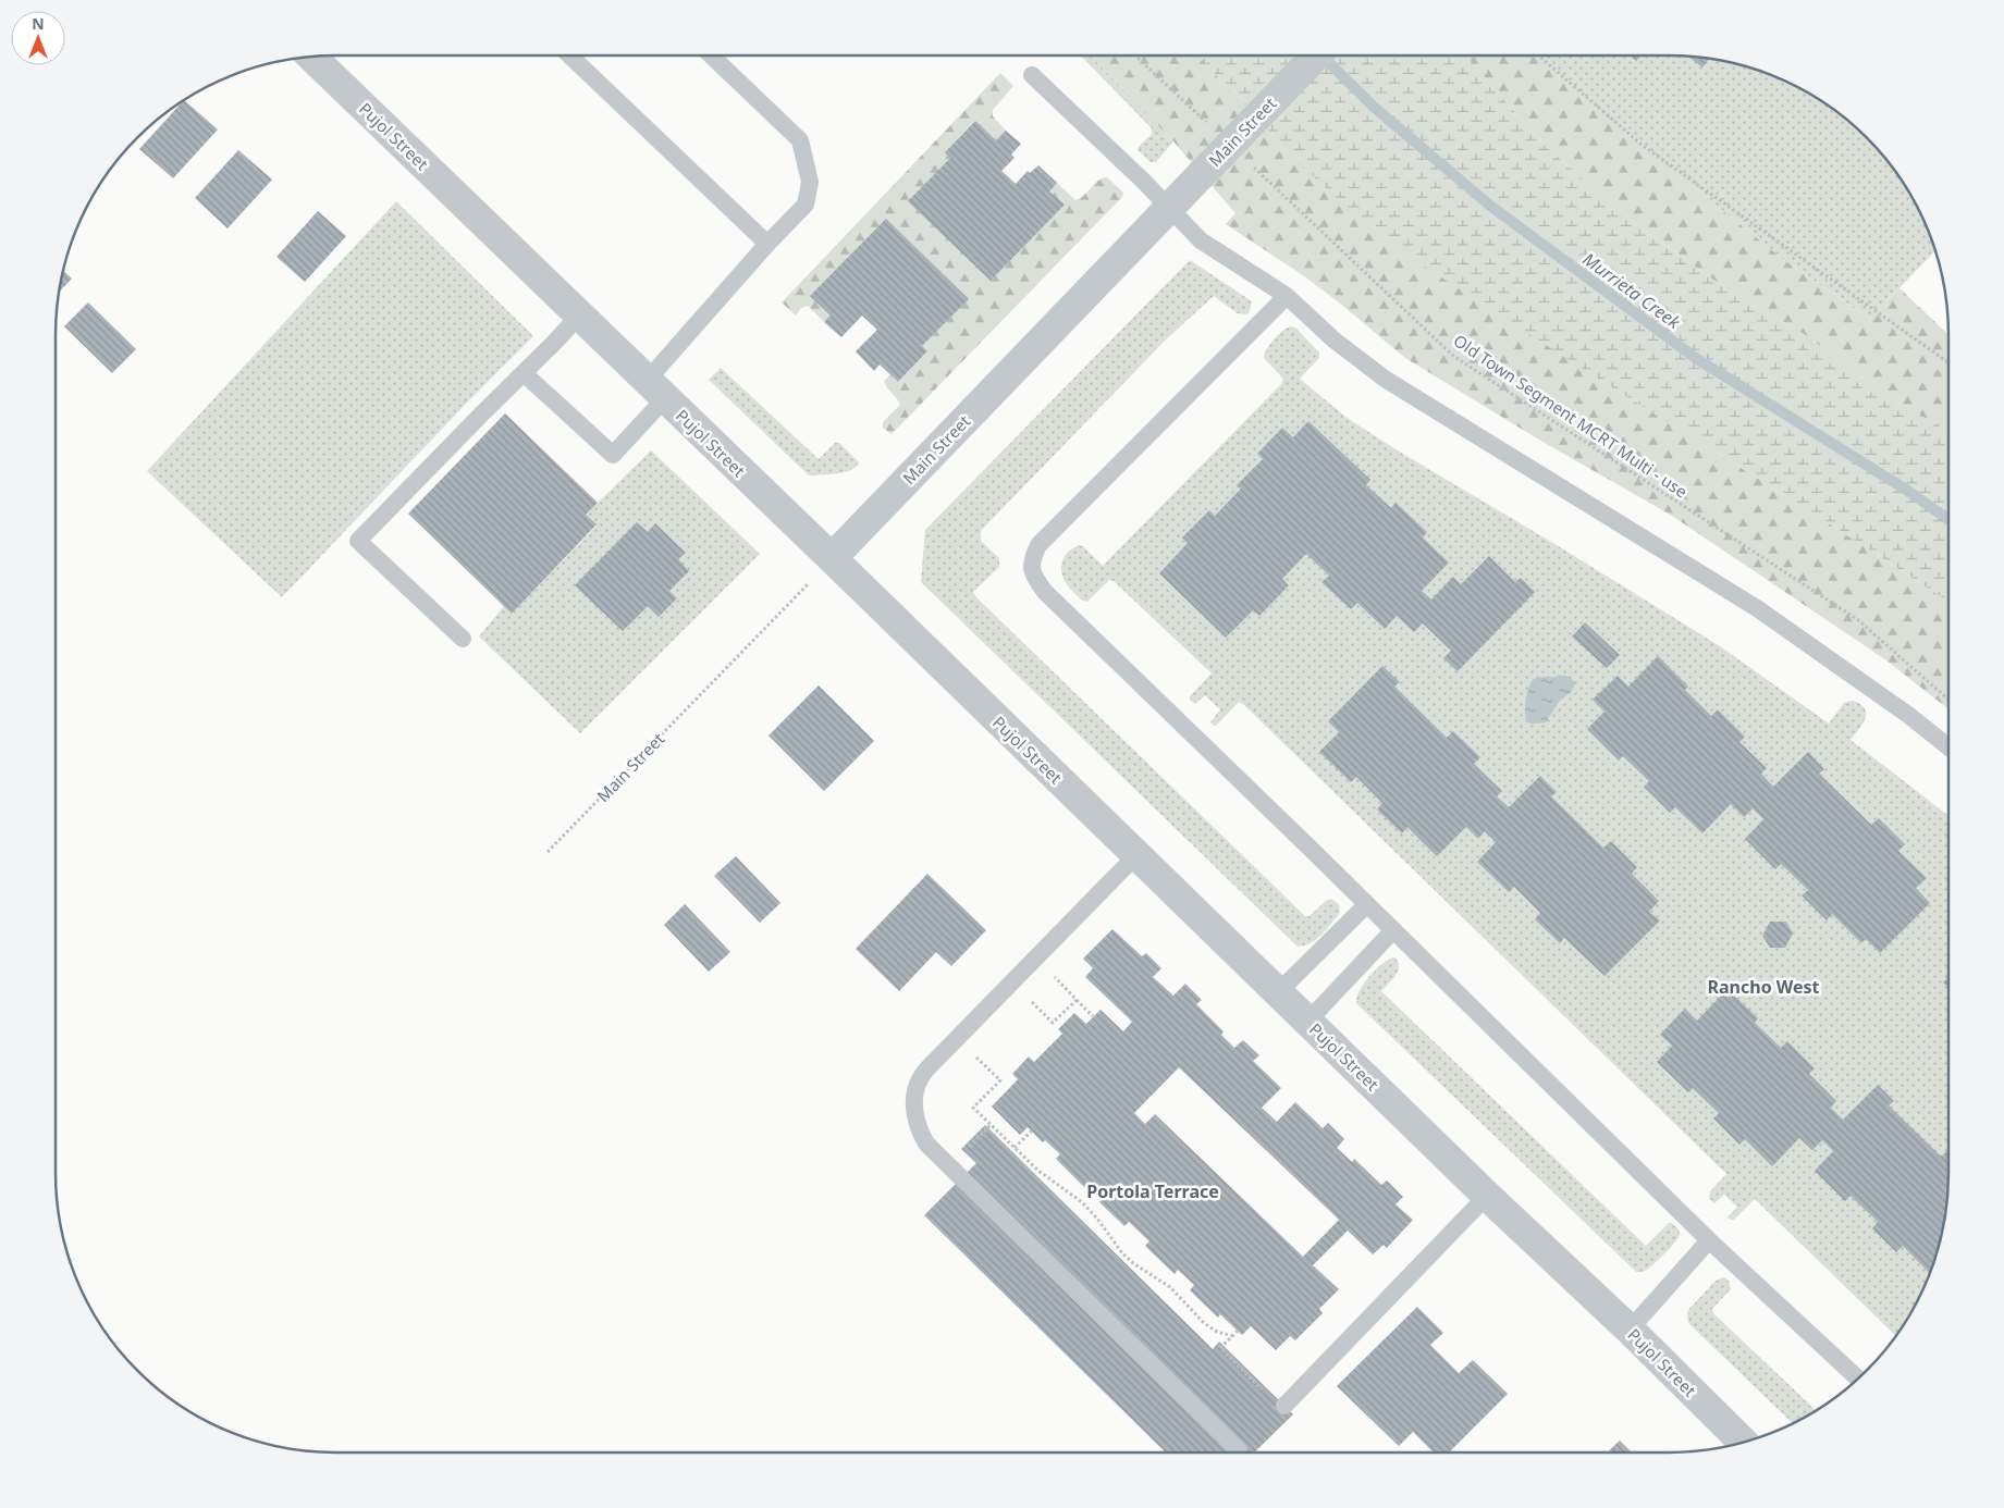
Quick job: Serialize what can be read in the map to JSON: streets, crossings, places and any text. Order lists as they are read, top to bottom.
{
  "streets": {
    "street": ["Main Street", "Pujol Street"],
    "path": ["Old Town Segment MCRT Multi - use"]
  },
  "crossings": [
    ["Main Street", "Pujol Street"]
  ],
  "districts": ["Rancho West", "Portola Terrace"],
  "water": ["Murrieta Creek"],
  "north": "top"
}
